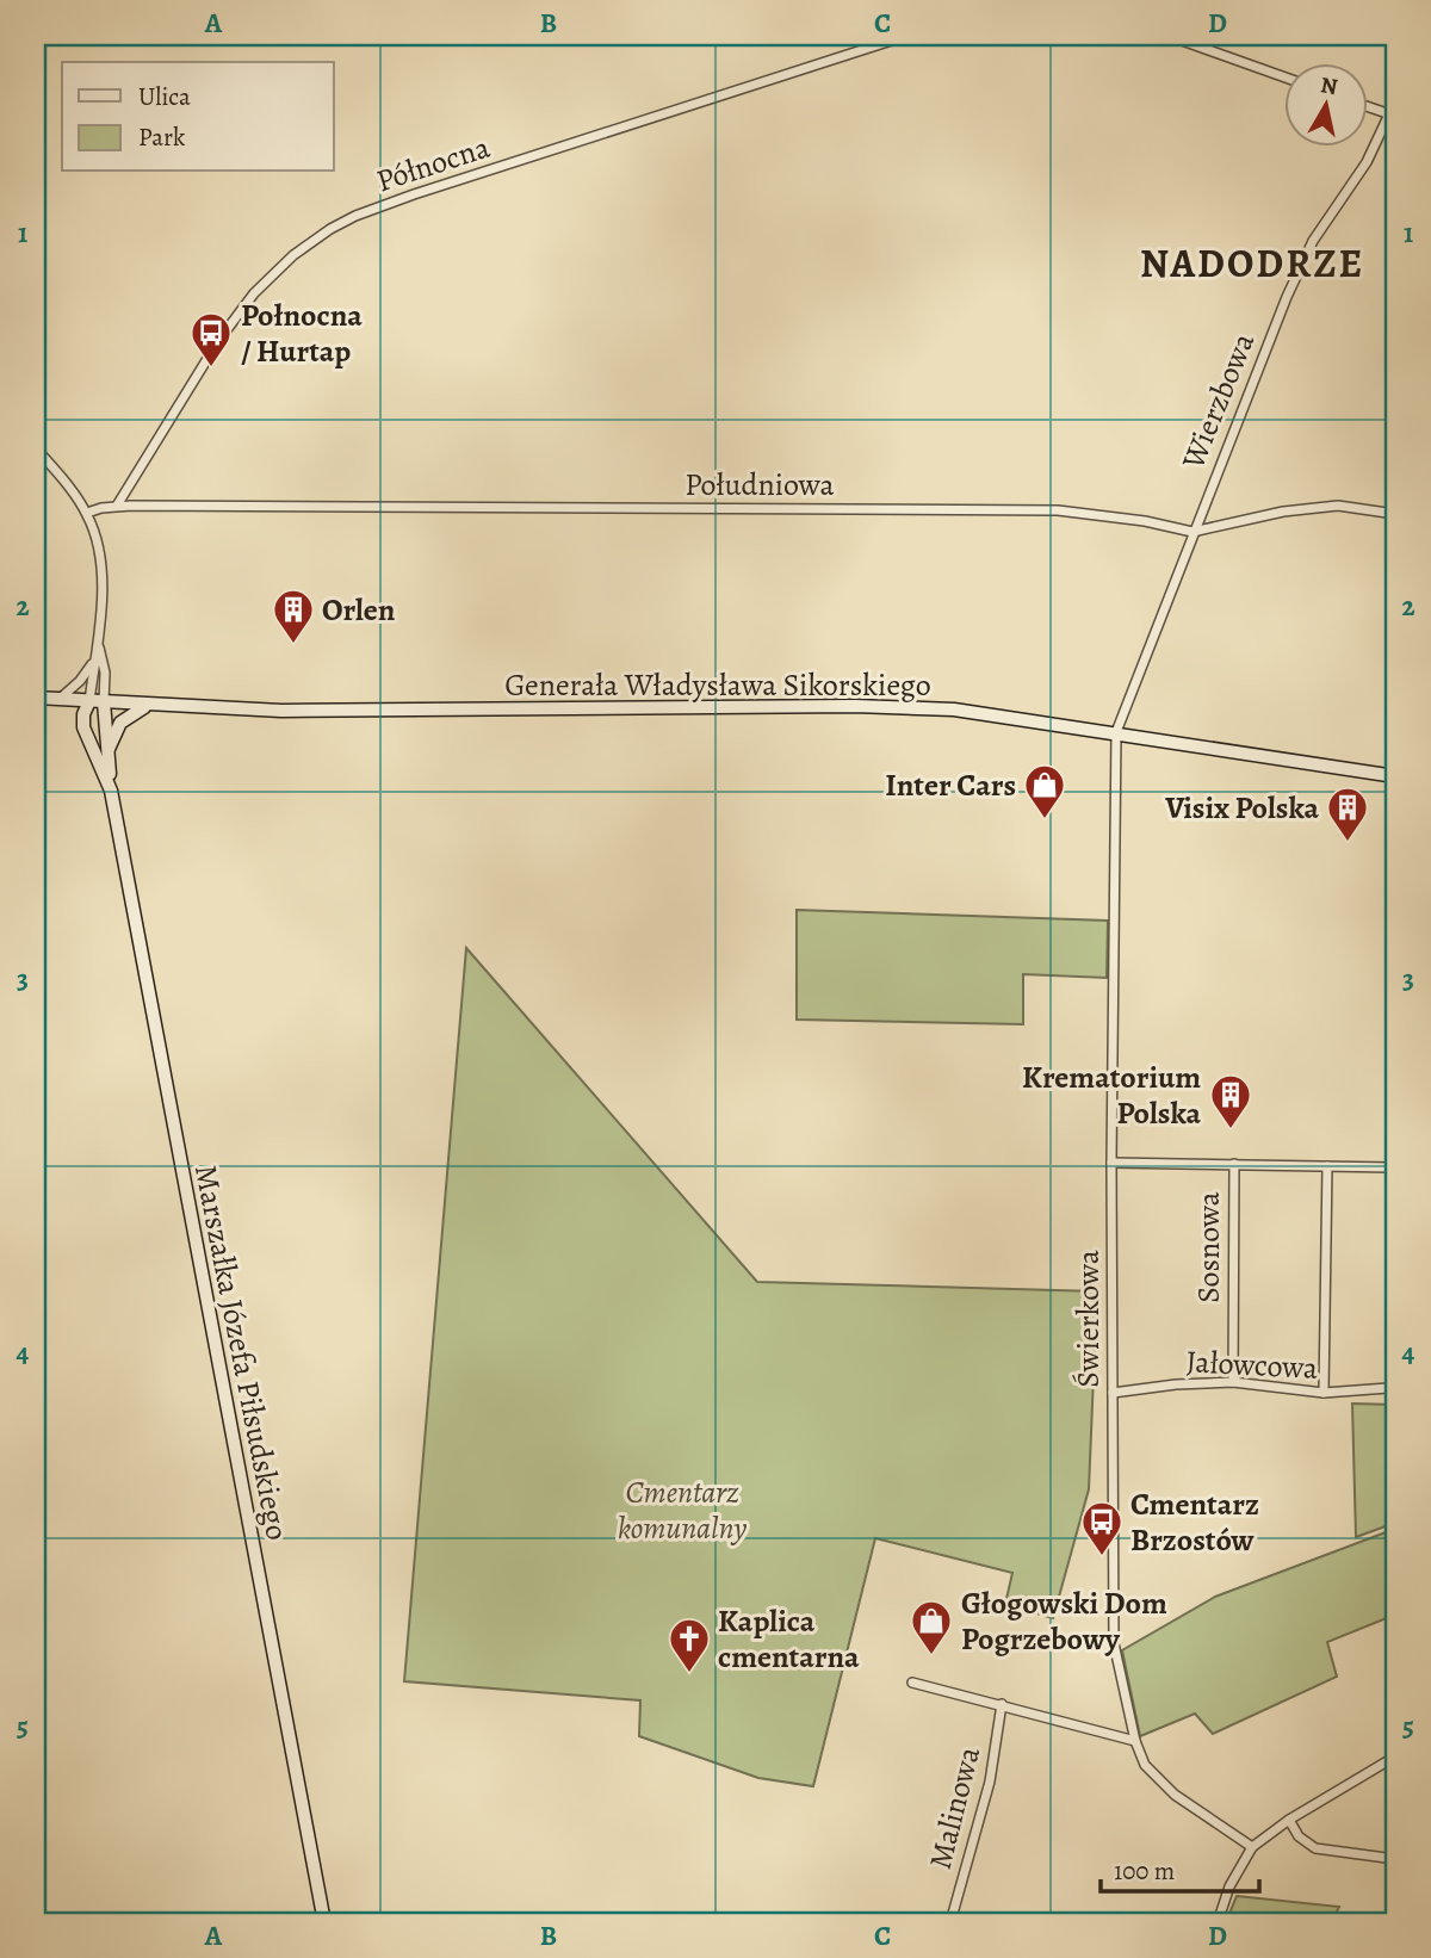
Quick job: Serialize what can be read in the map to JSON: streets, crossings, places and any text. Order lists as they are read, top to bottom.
{
  "streets": {
    "main road": ["Generała Władysława Sikorskiego", "Marszałka Józefa Piłsudskiego"],
    "street": [
      "Północna",
      "Wierzbowa",
      "Południowa",
      "Sosnowa",
      "Świerkowa",
      "Jałowcowa",
      "Malinowa"
    ]
  },
  "crossings": [
    ["Północna", "Południowa"],
    ["Wierzbowa", "Południowa"],
    ["Wierzbowa", "Generała Władysława Sikorskiego"],
    ["Wierzbowa", "Świerkowa"],
    ["Generała Władysława Sikorskiego", "Świerkowa"],
    ["Generała Władysława Sikorskiego", "Marszałka Józefa Piłsudskiego"],
    ["Sosnowa", "Jałowcowa"],
    ["Świerkowa", "Jałowcowa"]
  ],
  "districts": ["NADODRZE"],
  "parks": ["Cmentarz komunalny"],
  "places": {
    "bus stop": ["Połnocna / Hurtap", "Cmentarz Brzostów"],
    "building": ["Orlen", "Visix Polska", "Krematorium Polska"],
    "shop": ["Inter Cars", "Głogowski Dom Pogrzebowy"],
    "church": ["Kaplica cmentarna"]
  },
  "legend": ["Ulica", "Park"],
  "scale_bar": "100 m",
  "north": "top",
  "grid": {
    "columns": [
      "A",
      "B",
      "C",
      "D"
    ],
    "rows": [
      "1",
      "2",
      "3",
      "4",
      "5"
    ]
  }
}
